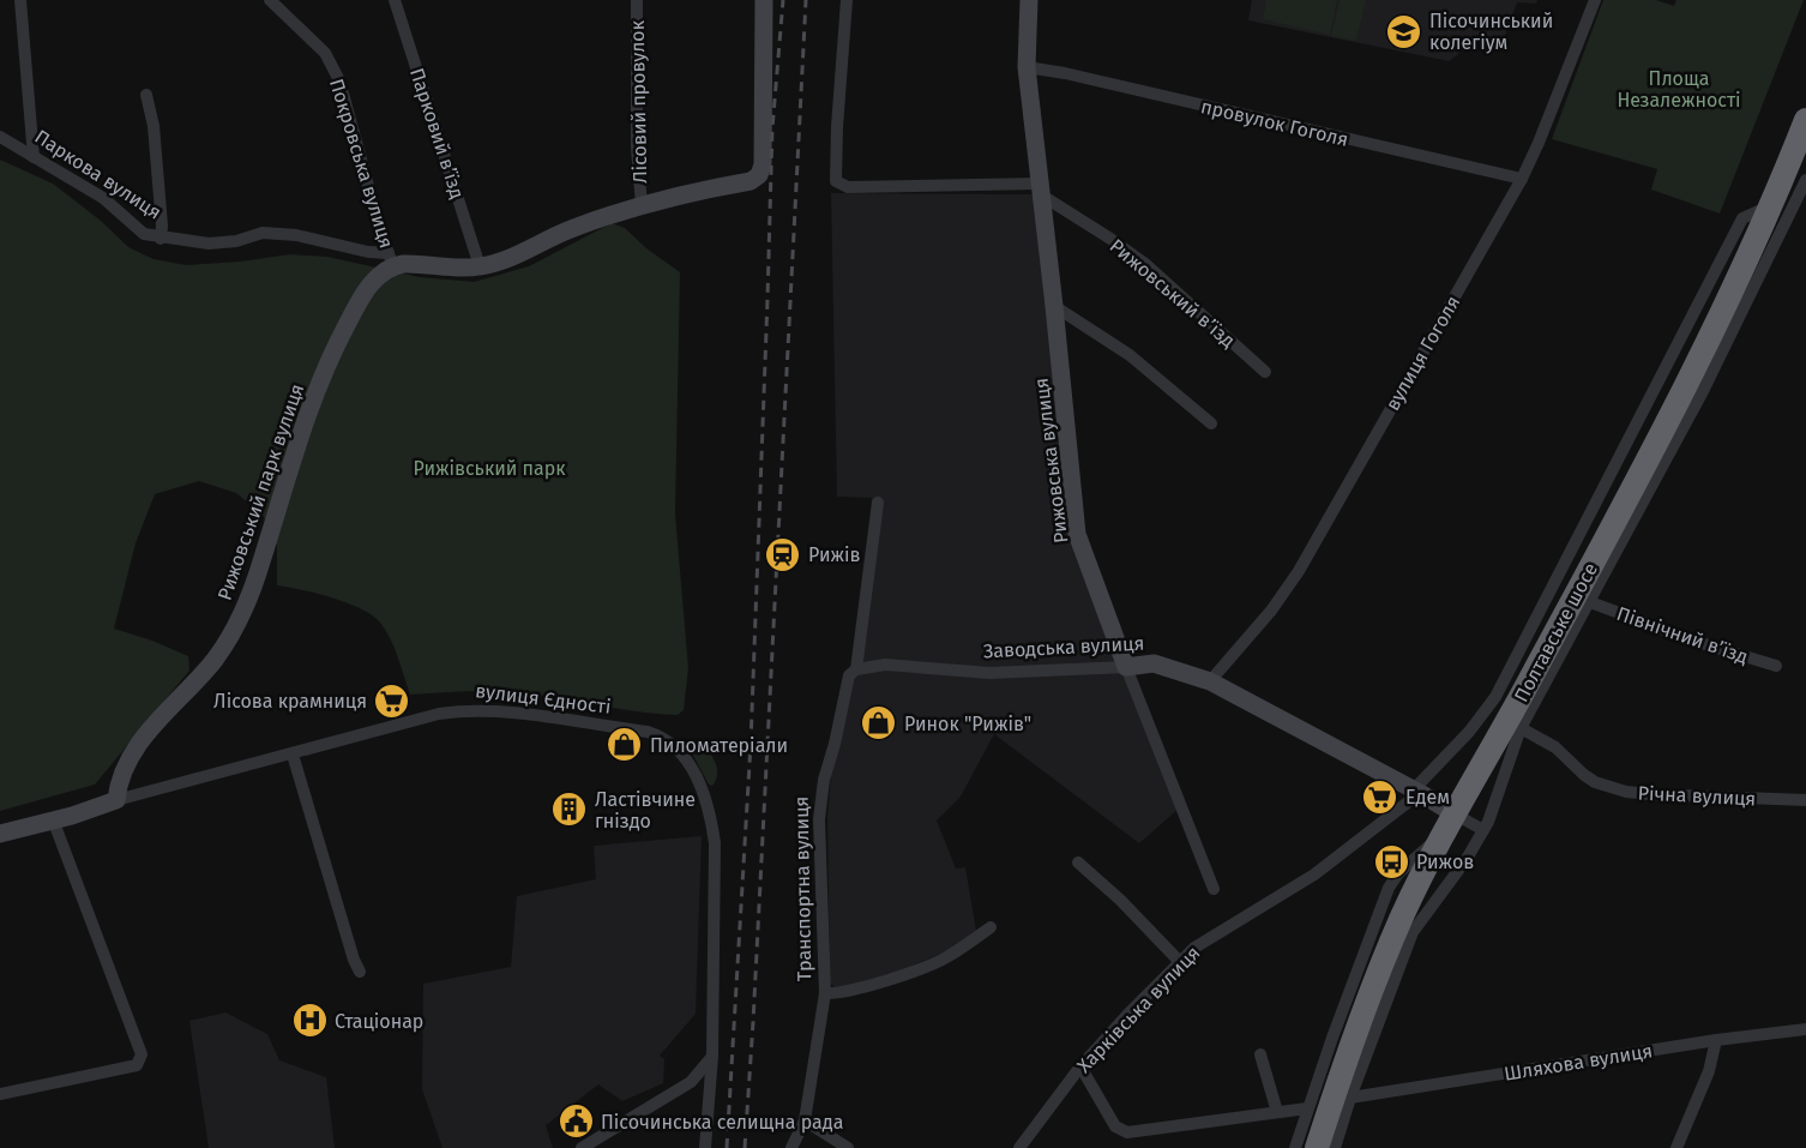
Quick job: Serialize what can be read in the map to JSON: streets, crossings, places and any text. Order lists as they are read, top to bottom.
{
  "streets": {
    "highway": ["Полтавське шосе"],
    "street": [
      "Лісовий провулок",
      "провулок Гоголя",
      "Парковий в’їзд",
      "Покровська вулиця",
      "Паркова вулиця",
      "Рижовський в’їзд",
      "вулиця Гоголя",
      "Рижовська вулиця",
      "Рижовський парк вулиця",
      "Північний в’їзд",
      "Заводська вулиця",
      "вулиця Єдності",
      "Річна вулиця",
      "Транспортна вулиця",
      "Харківська вулиця",
      "Шляхова вулиця"
    ]
  },
  "crossings": [
    ["Лісовий провулок", "Паркова вулиця"],
    ["провулок Гоголя", "вулиця Гоголя"],
    ["провулок Гоголя", "Рижовська вулиця"],
    ["Парковий в’їзд", "Паркова вулиця"],
    ["Покровська вулиця", "Паркова вулиця"],
    ["Покровська вулиця", "Рижовський парк вулиця"],
    ["Паркова вулиця", "Рижовський парк вулиця"],
    ["Рижовський в’їзд", "Рижовська вулиця"],
    ["вулиця Гоголя", "Заводська вулиця"],
    ["Рижовська вулиця", "Заводська вулиця"],
    ["Рижовський парк вулиця", "вулиця Єдності"],
    ["Полтавське шосе", "Заводська вулиця"],
    ["Полтавське шосе", "Харківська вулиця"],
    ["Заводська вулиця", "Транспортна вулиця"],
    ["Заводська вулиця", "Харківська вулиця"]
  ],
  "parks": ["Площа Незалежності", "Рижівський парк"],
  "places": {
    "school or university": ["Пісочинський колегіум"],
    "station": ["Рижів"],
    "supermarket": ["Лісова крамниця", "Едем"],
    "shop": ["Ринок \"Рижів\"", "Пиломатеріали"],
    "building": ["Ластівчине гніздо"],
    "bus stop": ["Рижов"],
    "hospital": ["Стаціонар"],
    "public building": ["Пісочинська селищна рада"]
  }
}
